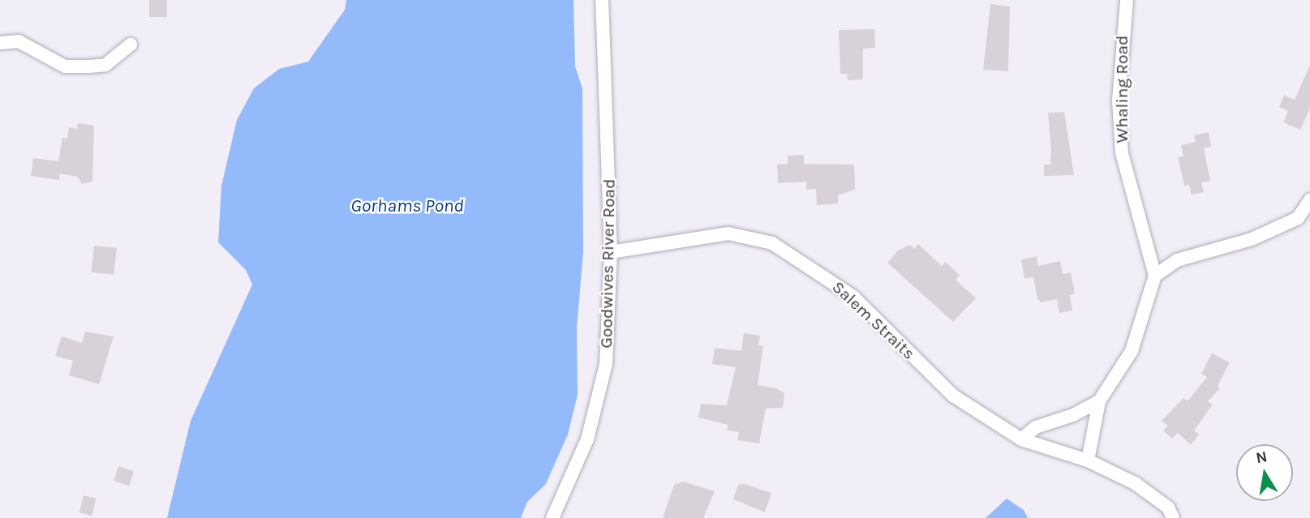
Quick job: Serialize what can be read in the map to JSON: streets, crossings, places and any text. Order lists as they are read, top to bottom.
{
  "streets": {
    "street": ["Whaling Road", "Goodwives River Road", "Salem Straits"]
  },
  "crossings": [
    ["Goodwives River Road", "Salem Straits"]
  ],
  "water": ["Gorhams Pond"],
  "north": "top"
}
